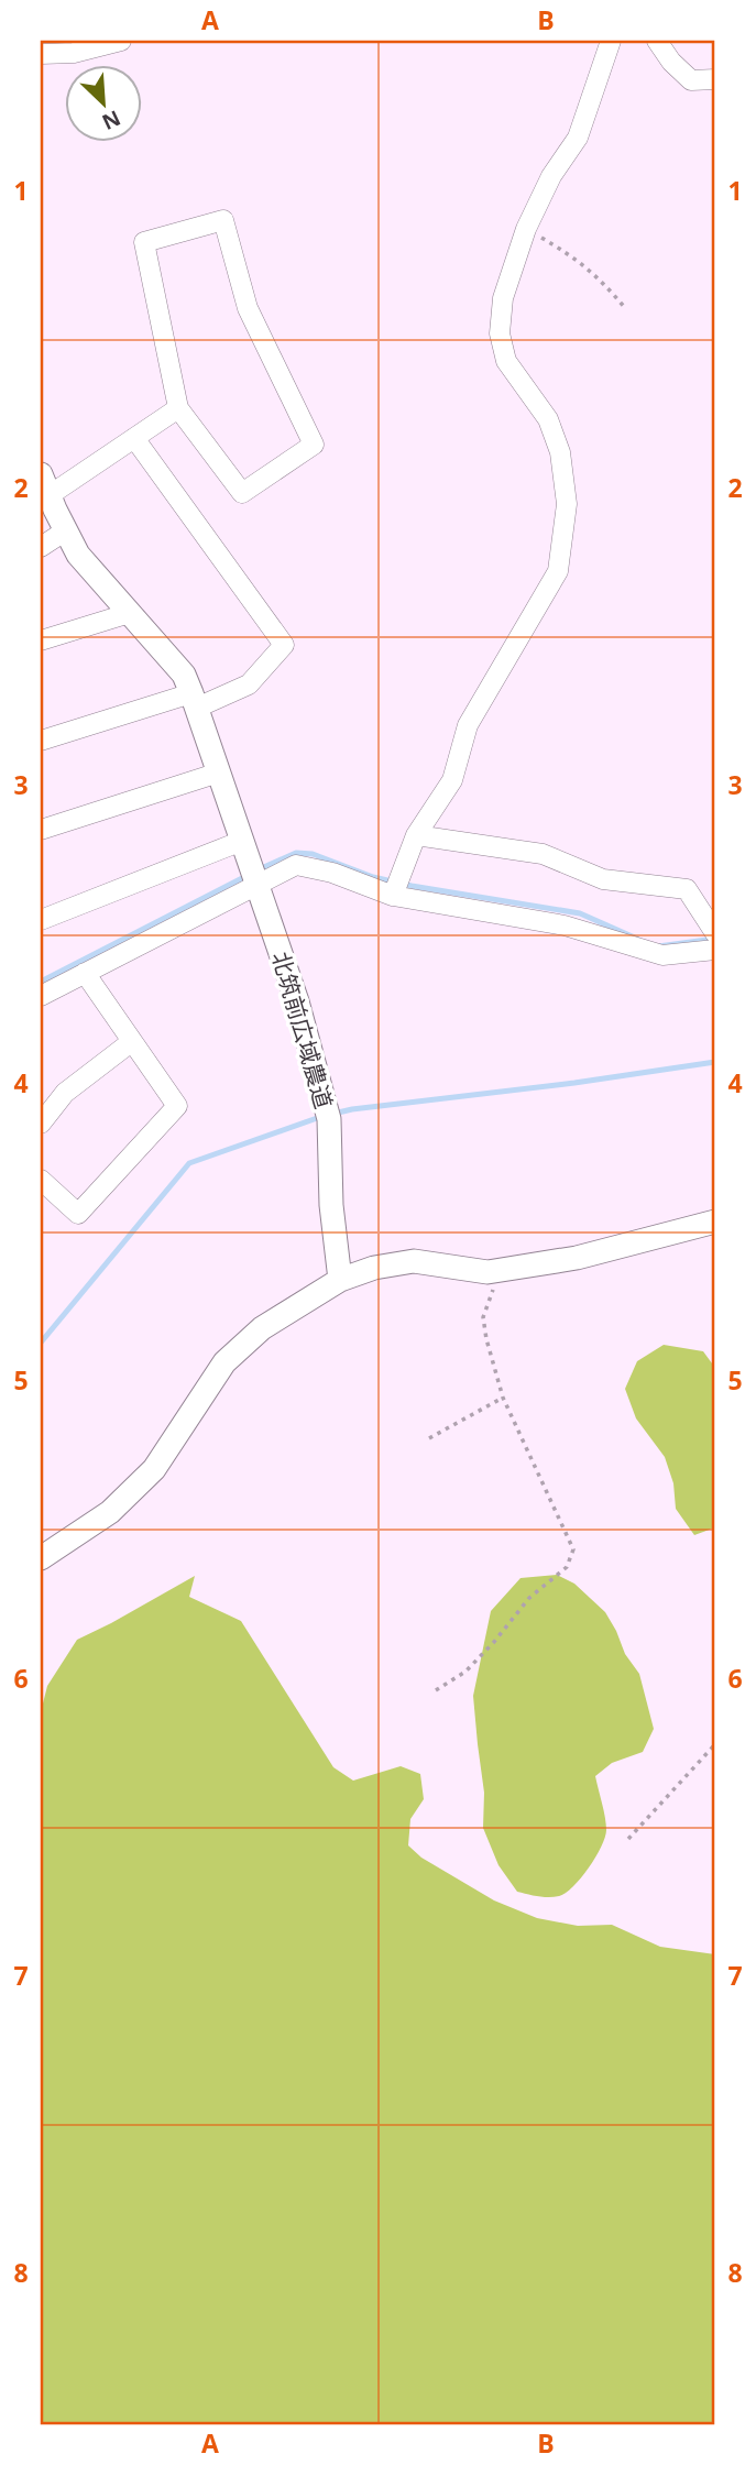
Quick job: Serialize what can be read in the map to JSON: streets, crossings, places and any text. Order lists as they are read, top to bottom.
{
  "streets": {
    "street": ["北筑前広域農道"]
  },
  "north": "bottom right",
  "grid": {
    "columns": ["A", "B"],
    "rows": [
      "1",
      "2",
      "3",
      "4",
      "5",
      "6",
      "7",
      "8"
    ]
  }
}
